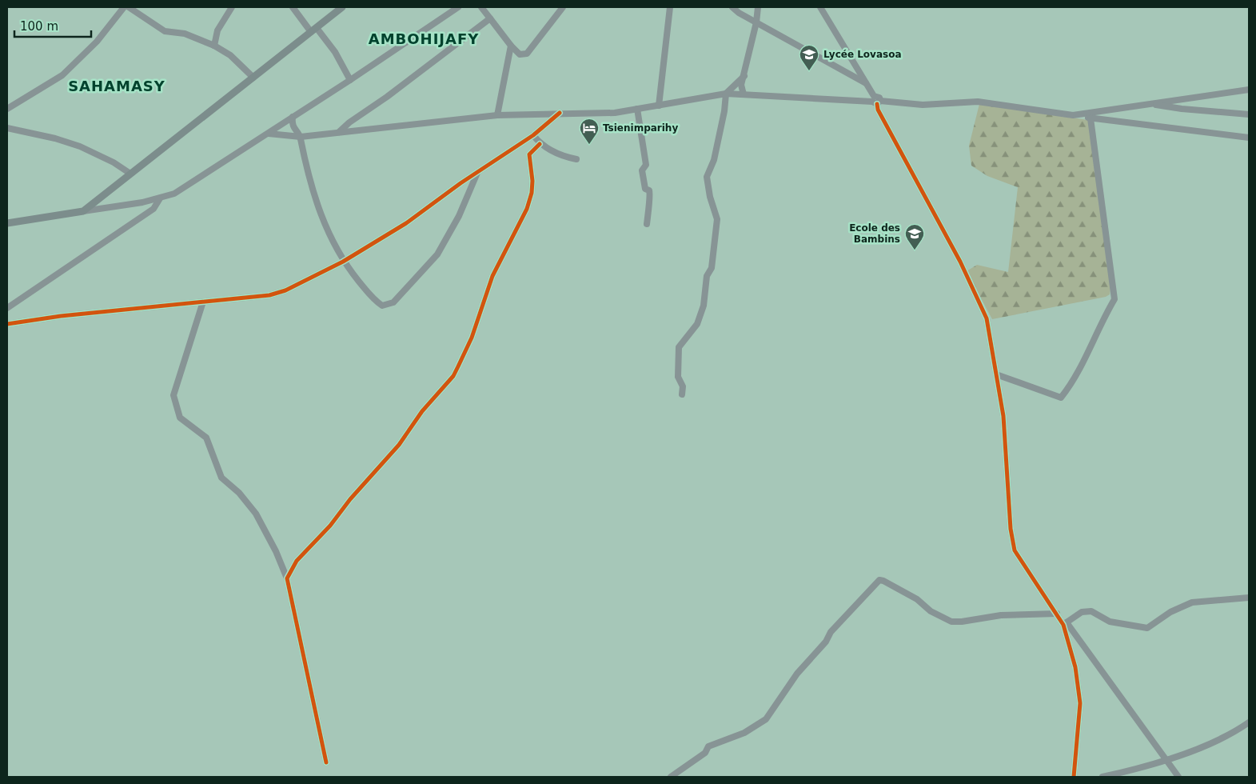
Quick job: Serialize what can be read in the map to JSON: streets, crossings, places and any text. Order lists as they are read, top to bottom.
{
  "districts": ["AMBOHIJAFY", "SAHAMASY"],
  "places": {
    "school or university": ["Lycée Lovasoa", "Ecole des Bambins"],
    "hotel": ["Tsienimparihy"]
  },
  "scale_bar": "100 m"
}
